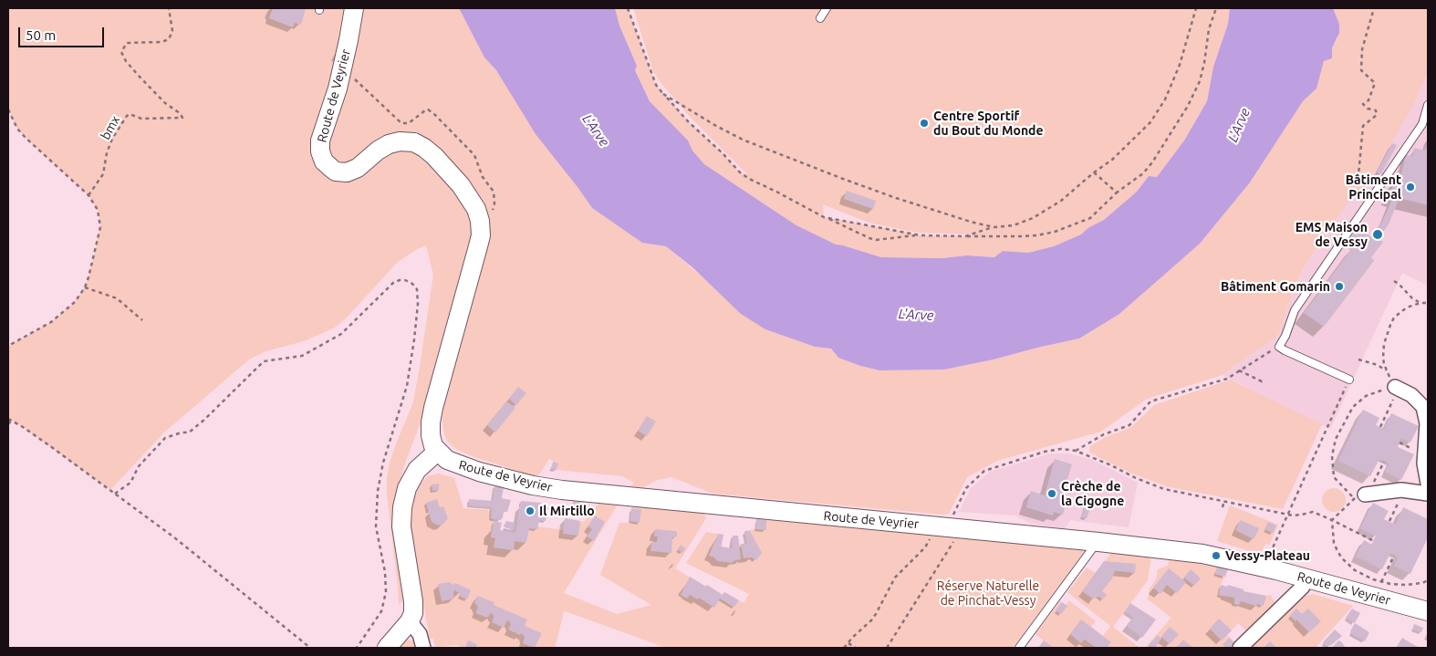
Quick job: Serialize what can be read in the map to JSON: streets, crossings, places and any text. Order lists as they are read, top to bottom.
{
  "streets": {
    "main road": ["Route de Veyrier"],
    "path": ["bmx"]
  },
  "water": ["L'Arve"],
  "parks": ["Réserve Naturelle de Pinchat-Vessy"],
  "places": [
    "Centre Sportif du Bout du Monde",
    "Bâtiment Principal",
    "EMS Maison de Vessy",
    "Bâtiment Gomarin",
    "Crèche de la Cigogne",
    "Il Mirtillo",
    "Vessy-Plateau"
  ],
  "scale_bar": "50 m"
}
